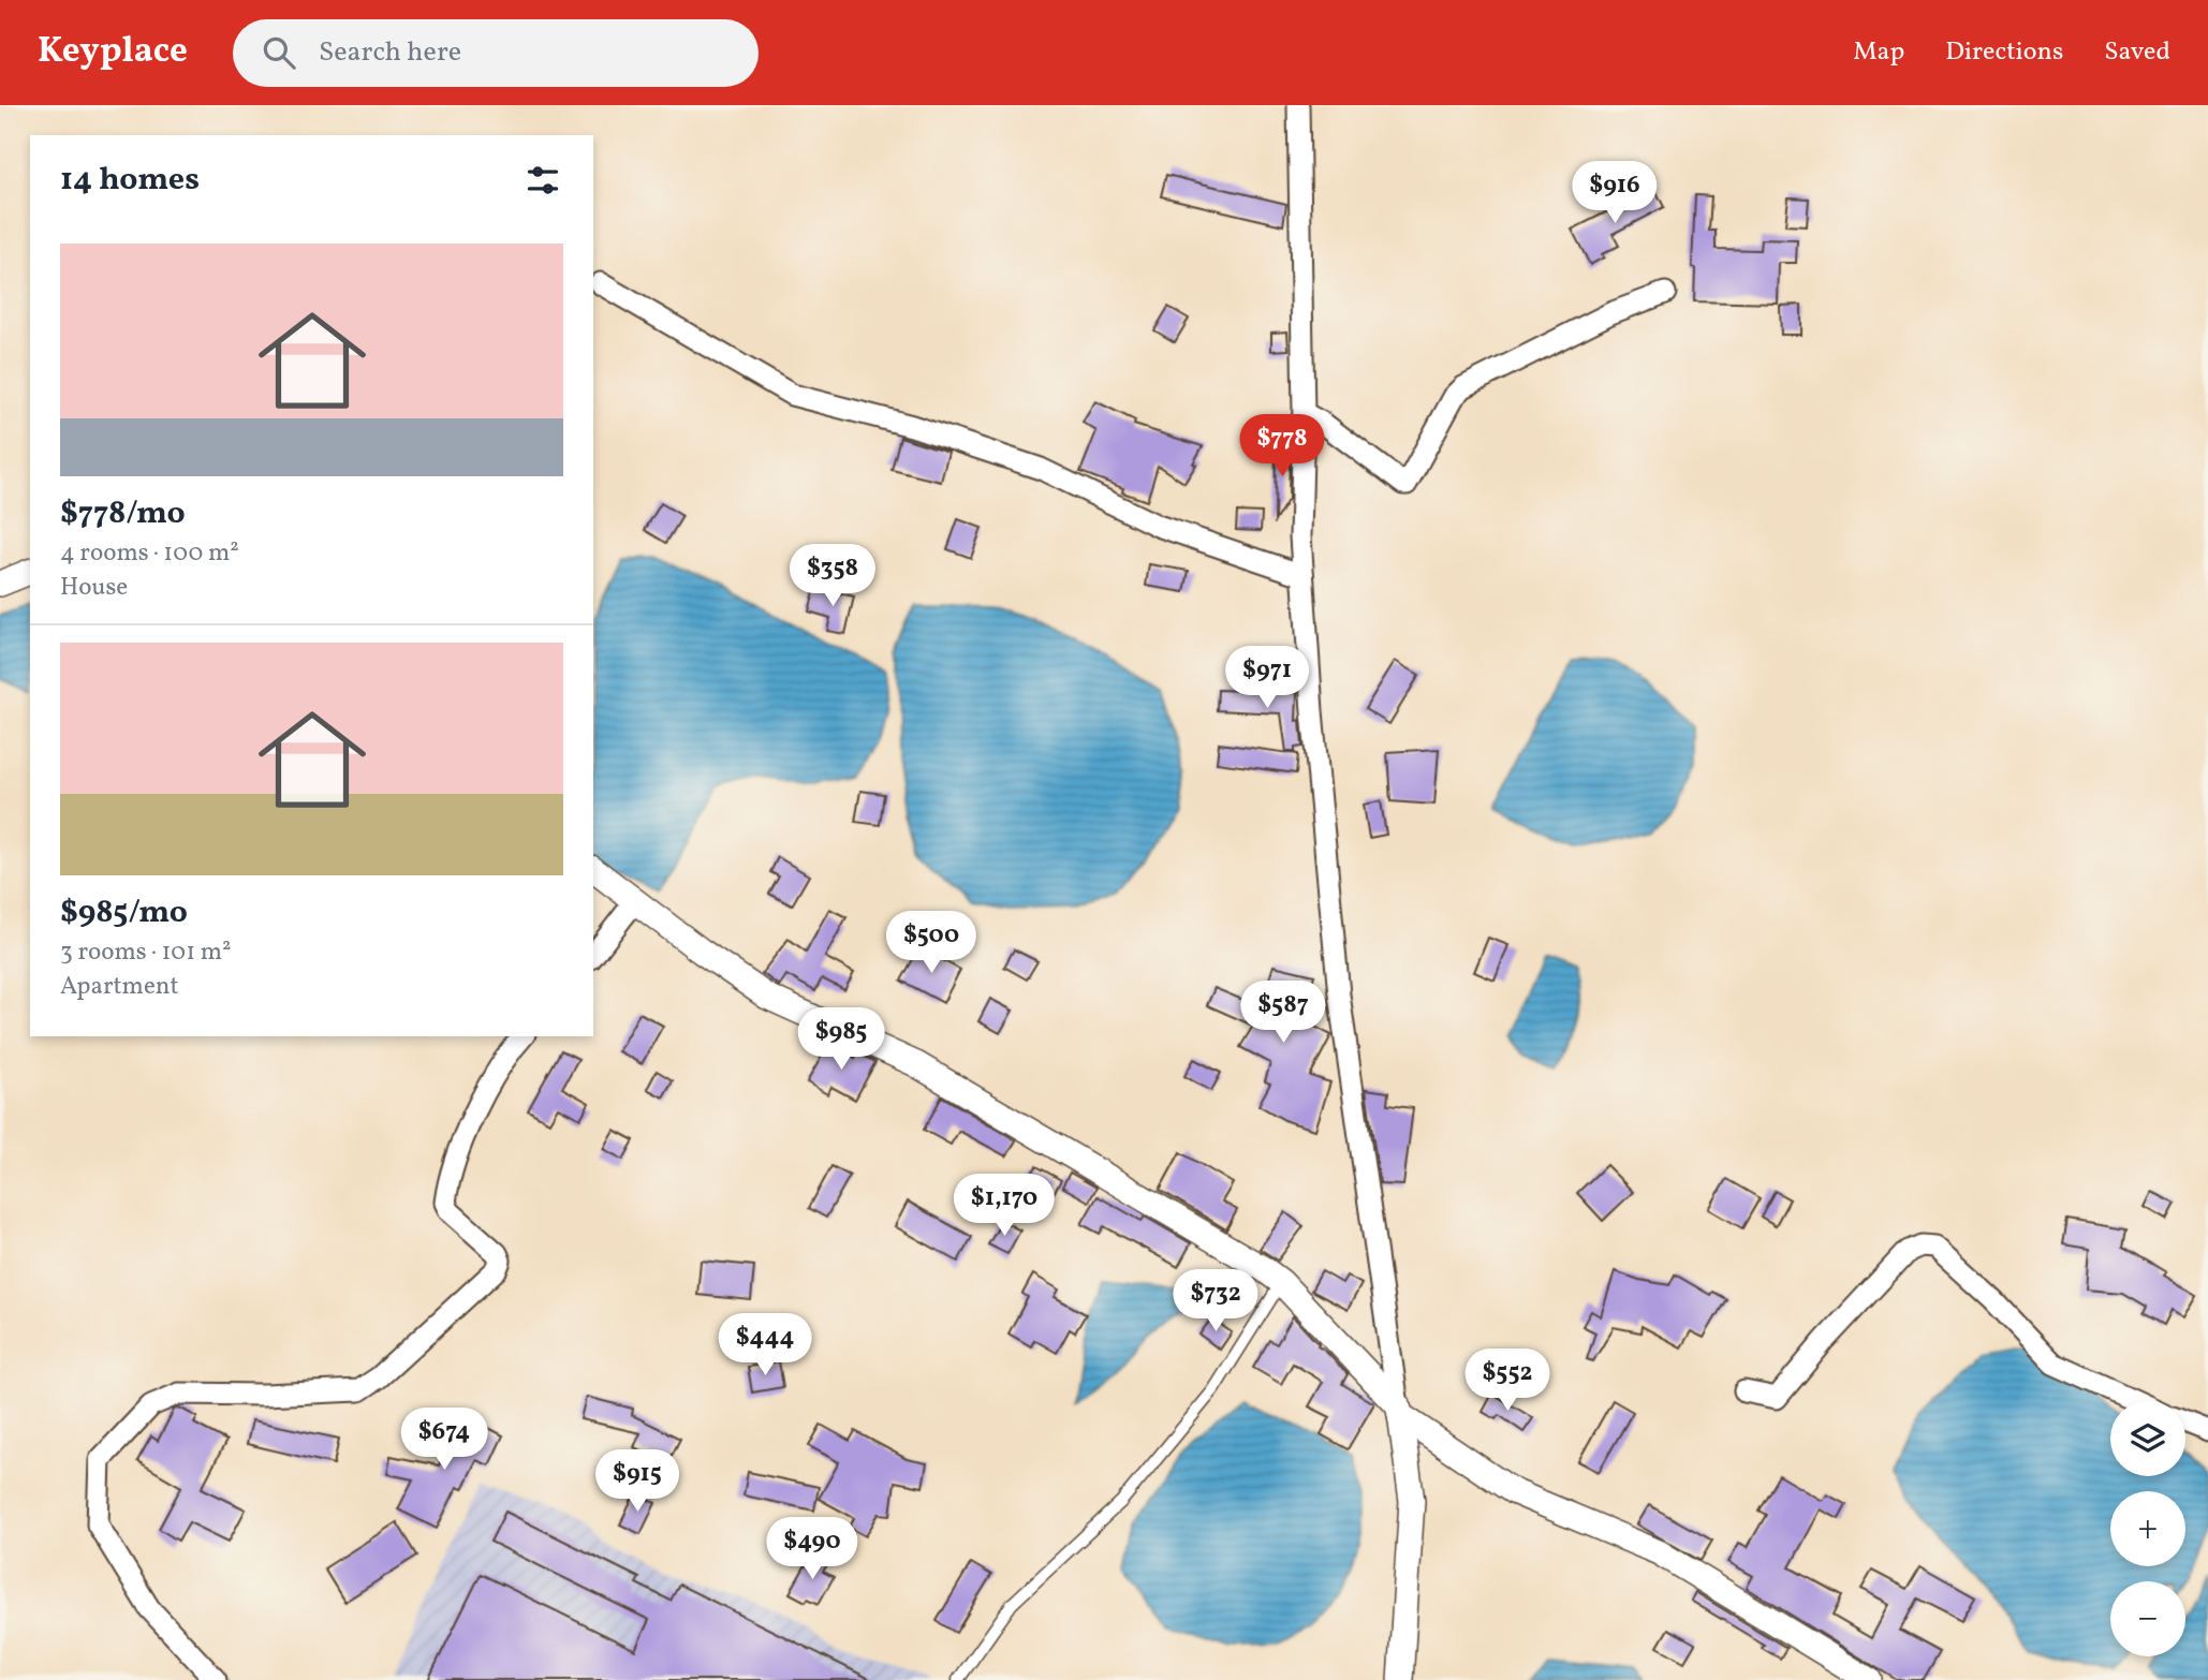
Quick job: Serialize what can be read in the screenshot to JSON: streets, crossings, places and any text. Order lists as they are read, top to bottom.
{
  "page": {
    "header": "Keyplace",
    "search": "Search here",
    "nav": ["Map", "Directions", "Saved"],
    "heading": "14 homes",
    "price": [
      "$916",
      "$778",
      "$358",
      "$971",
      "$500",
      "$587",
      "$985",
      "$1,170",
      "$732",
      "$444",
      "$552",
      "$674",
      "$915",
      "$490"
    ],
    "list": [
      {
        "name": "$778/mo",
        "note": "4 rooms · 100 m² · House"
      },
      {
        "name": "$985/mo",
        "note": "3 rooms · 101 m² · Apartment"
      }
    ],
    "map_buttons": ["+", "−"]
  }
}
